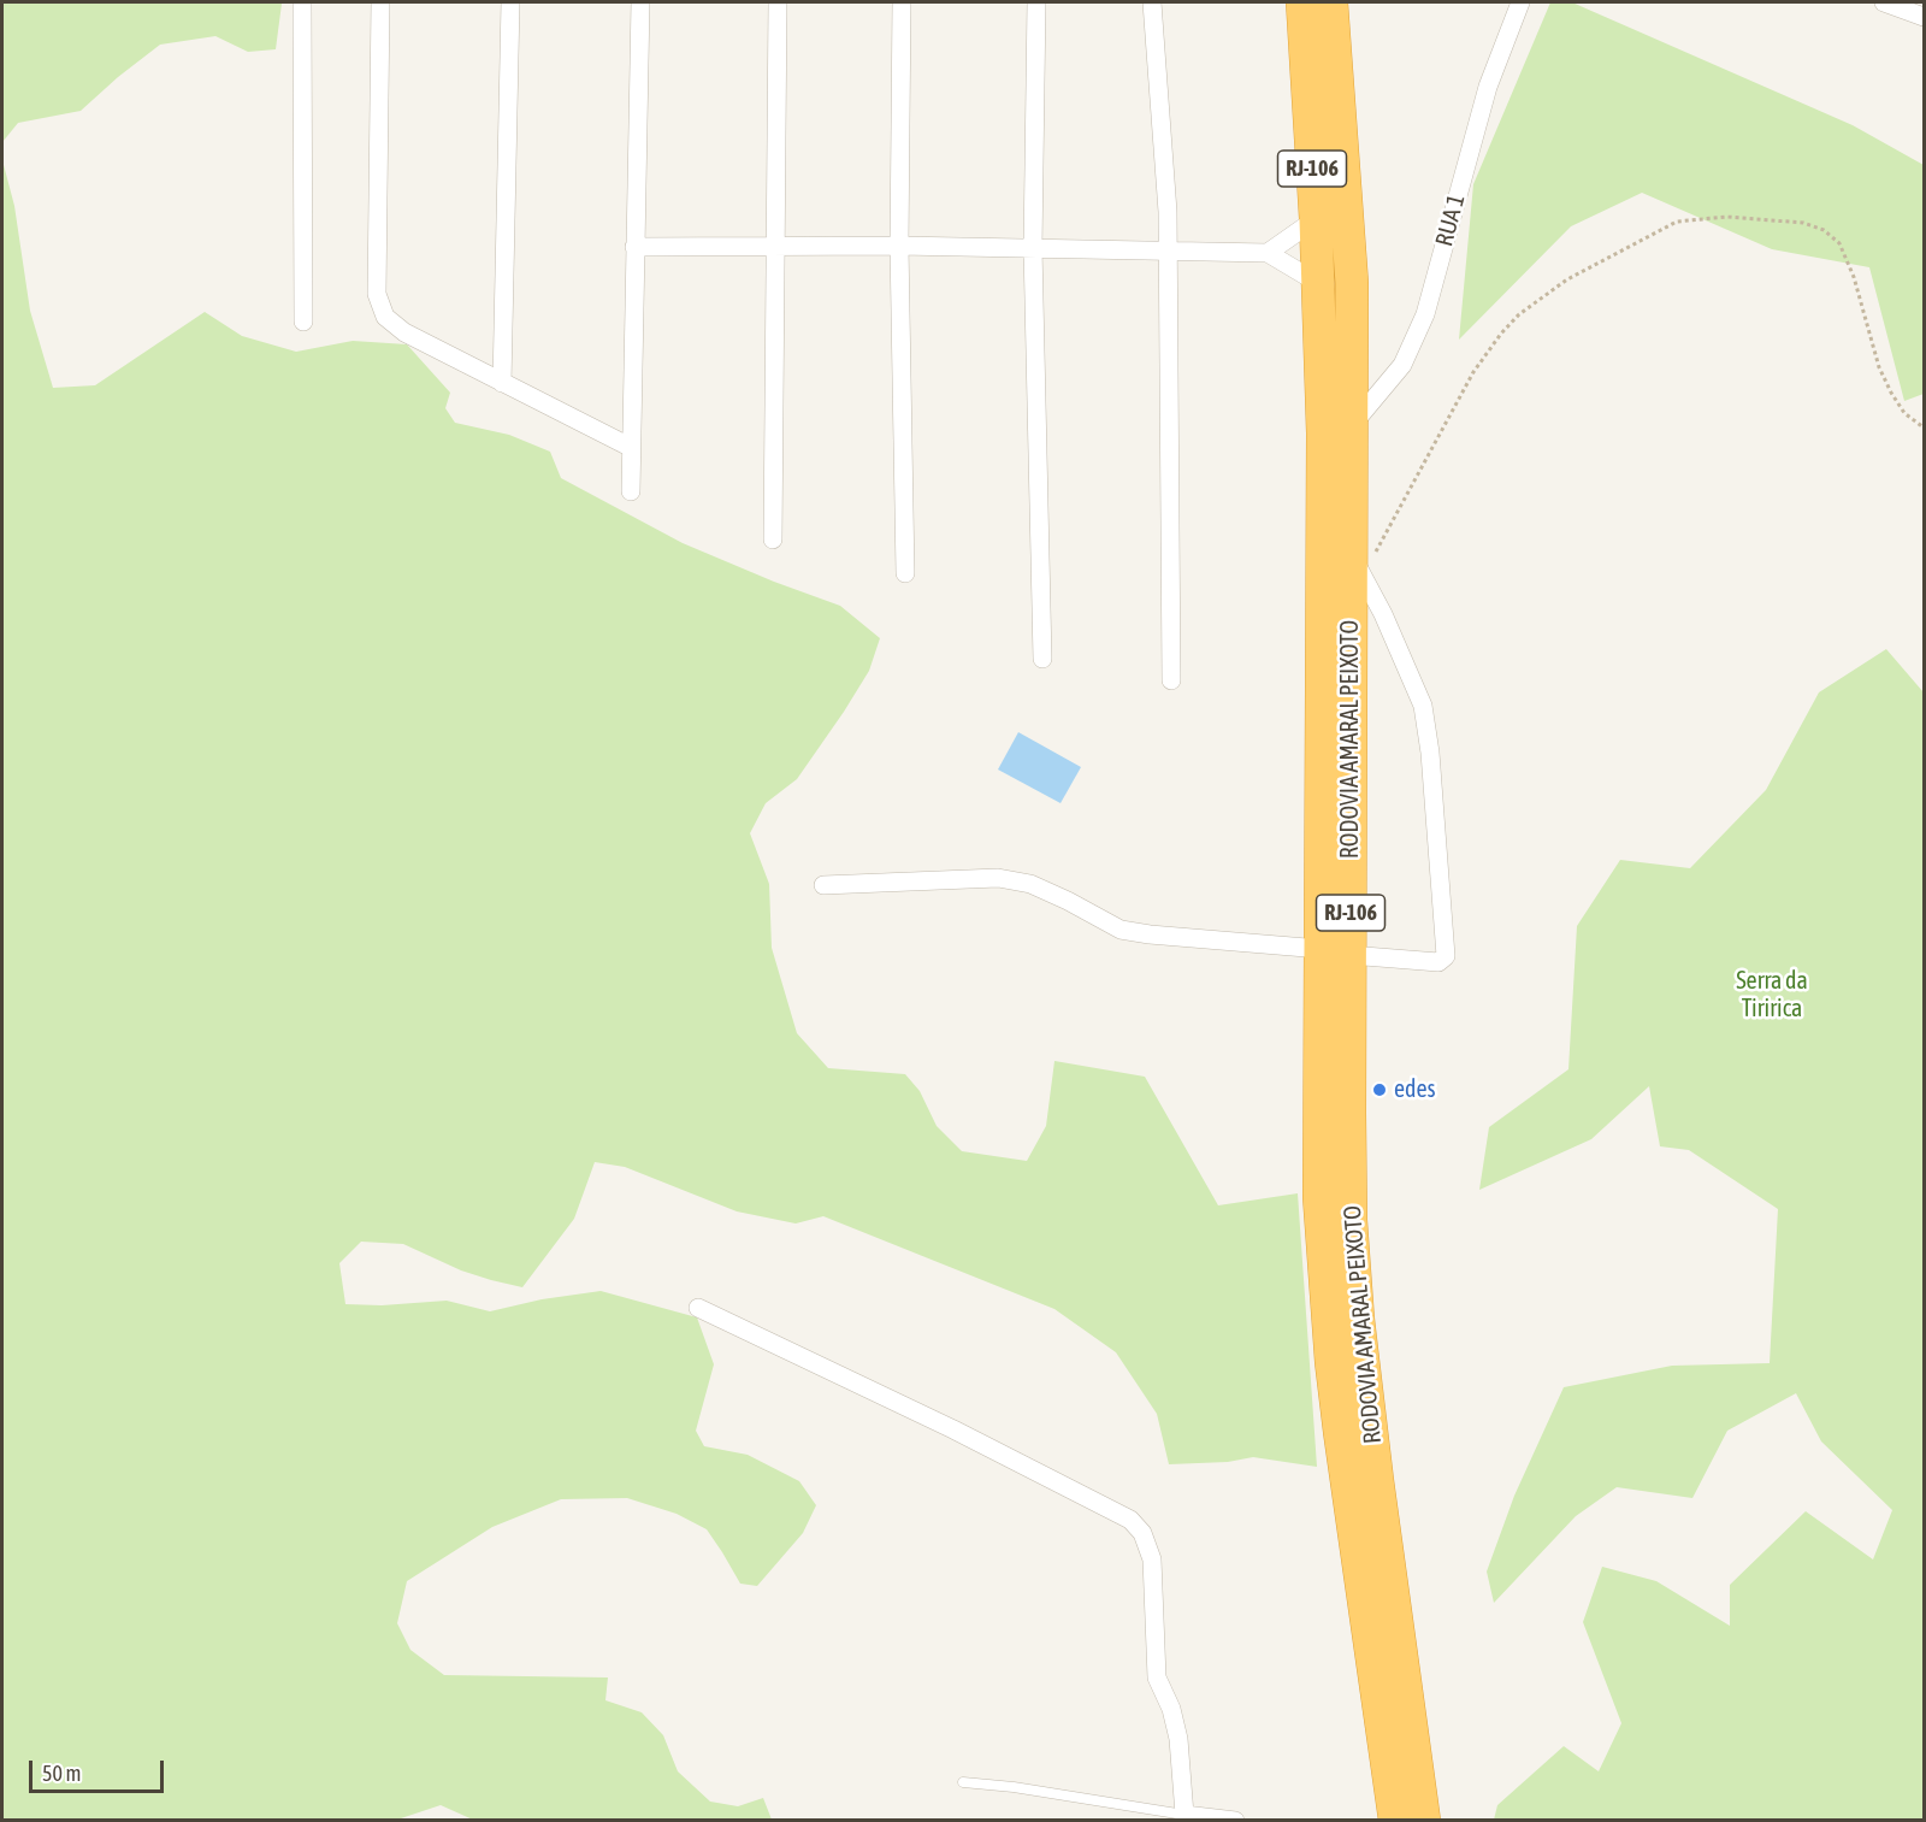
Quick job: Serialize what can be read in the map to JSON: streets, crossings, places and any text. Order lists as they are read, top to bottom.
{
  "streets": {
    "highway": ["RJ-106", "RODOVIA AMARAL PEIXOTO"],
    "street": ["RUA 1"]
  },
  "crossings": [
    ["RUA 1", "RODOVIA AMARAL PEIXOTO"]
  ],
  "parks": ["Serra da Tiririca"],
  "places": ["edes"],
  "scale_bar": "50 m"
}
